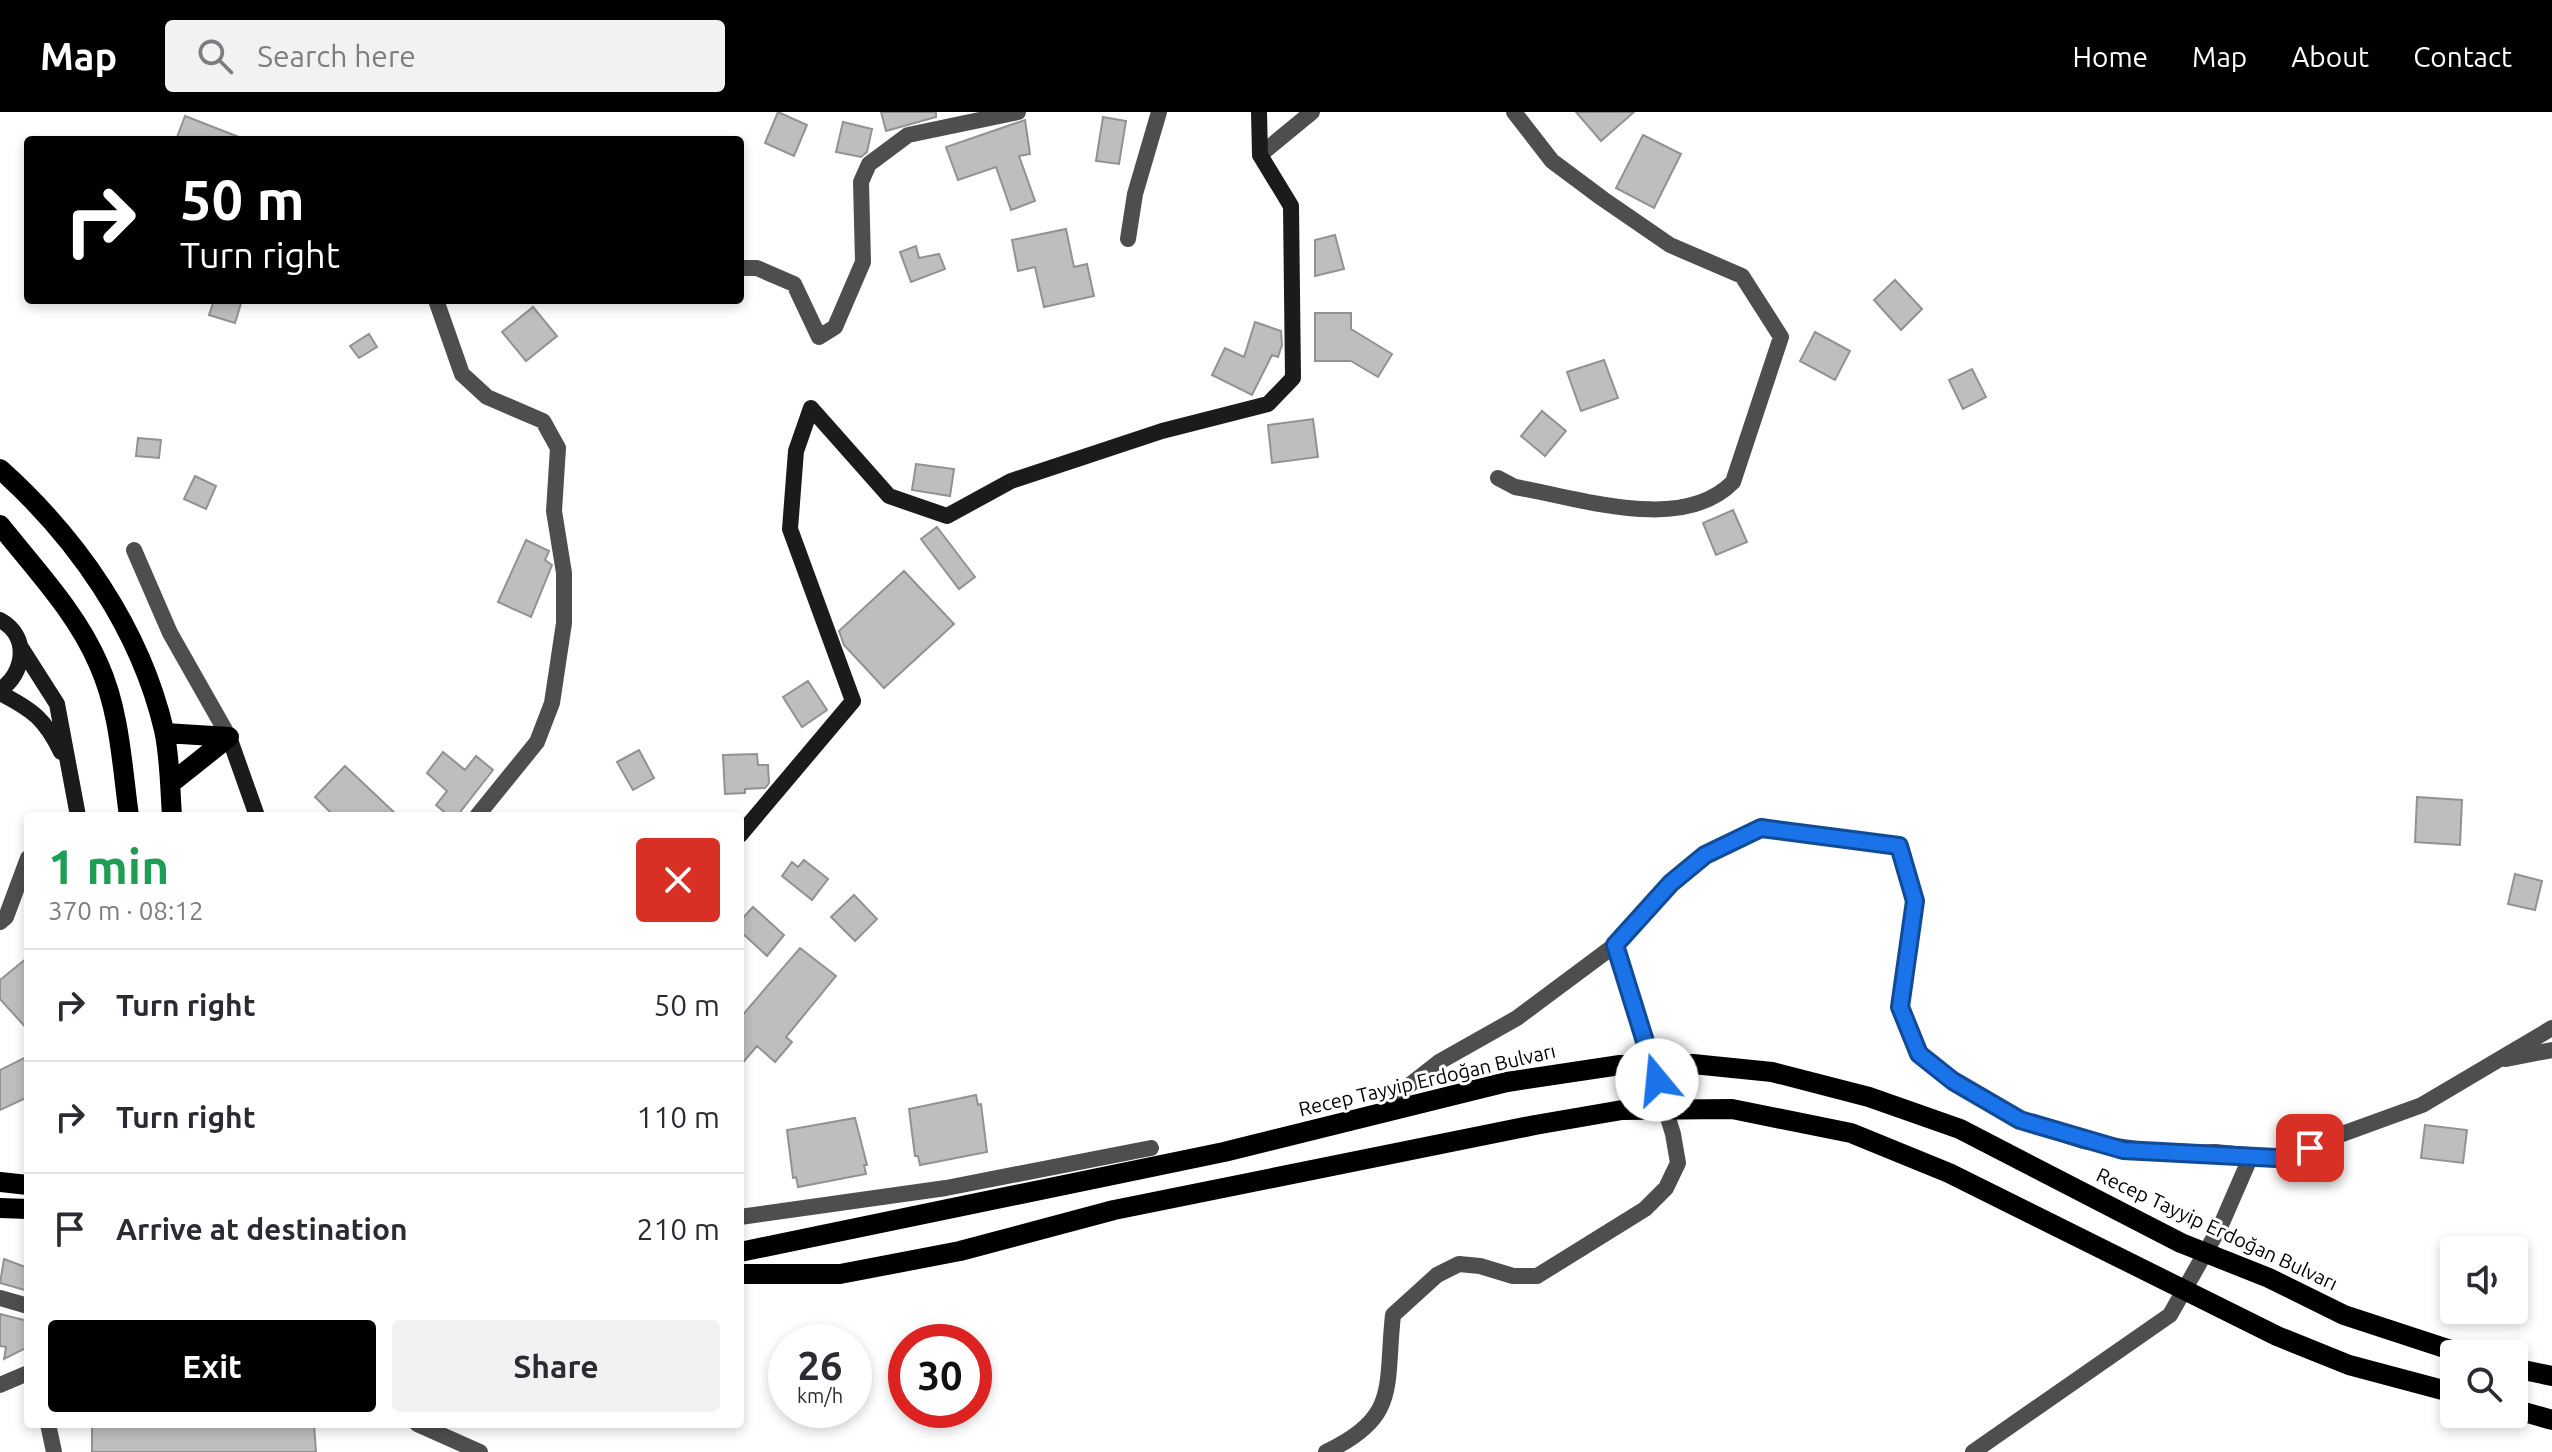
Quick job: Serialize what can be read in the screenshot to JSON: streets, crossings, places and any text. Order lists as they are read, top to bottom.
{
  "streets": {
    "main road": ["Recep Tayyip Erdoğan Bulvarı"]
  },
  "page": {
    "header": "Map",
    "search": "Search here",
    "nav": [
      "Home",
      "Map",
      "About",
      "Contact"
    ],
    "turn": ["50 m", "Turn right"],
    "heading": ["1 min", "370 m · 08:12"],
    "list": [
      {
        "name": "Turn right",
        "value": "50 m"
      },
      {
        "name": "Turn right",
        "value": "110 m"
      },
      {
        "name": "Arrive at destination",
        "value": "210 m"
      }
    ],
    "buttons": ["Exit", "Share"],
    "speed": "26 km/h",
    "limit": "30"
  }
}
